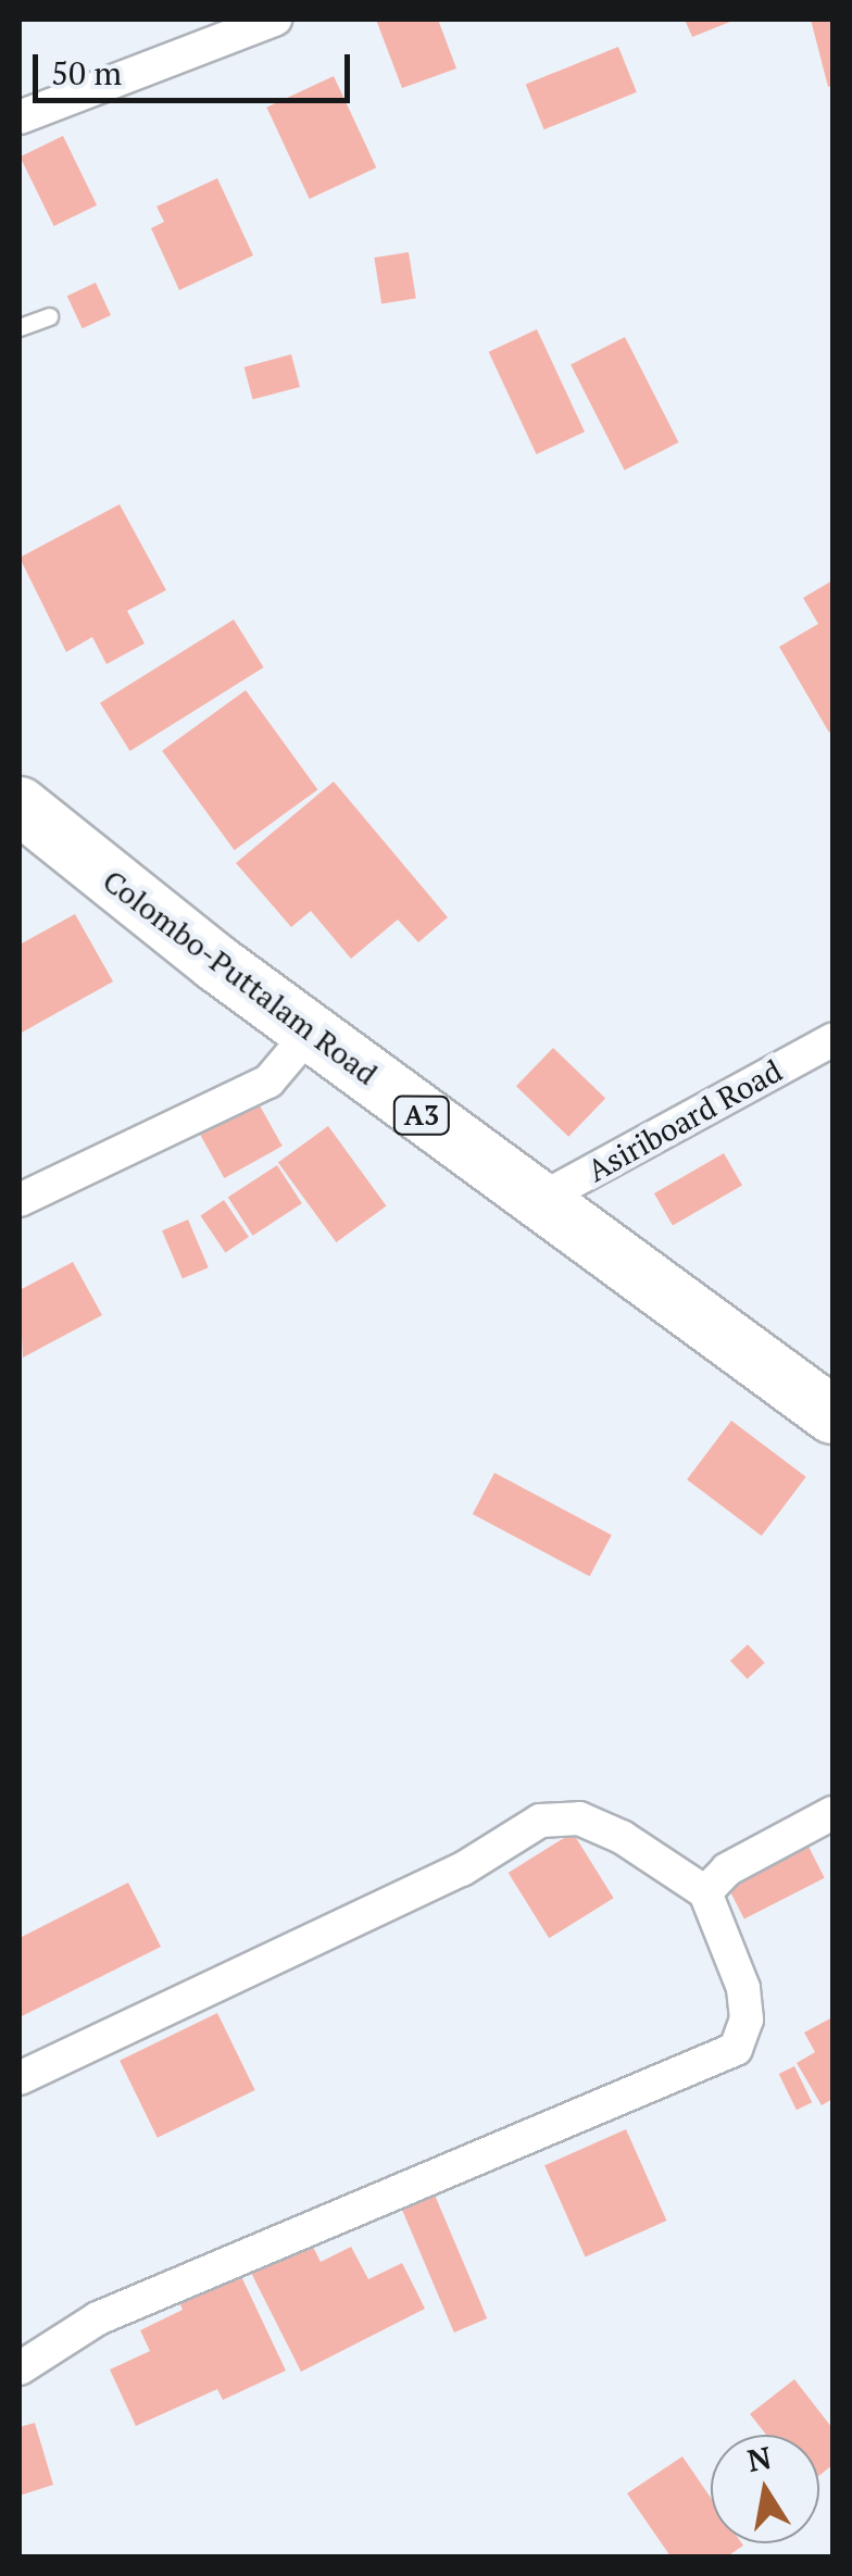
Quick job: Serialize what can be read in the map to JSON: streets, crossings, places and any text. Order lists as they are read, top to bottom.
{
  "streets": {
    "highway": ["Colombo-Puttalam Road", "A3"],
    "street": ["Asiriboard Road"]
  },
  "crossings": [
    ["Colombo-Puttalam Road", "Asiriboard Road"]
  ],
  "scale_bar": "50 m",
  "north": "top"
}
